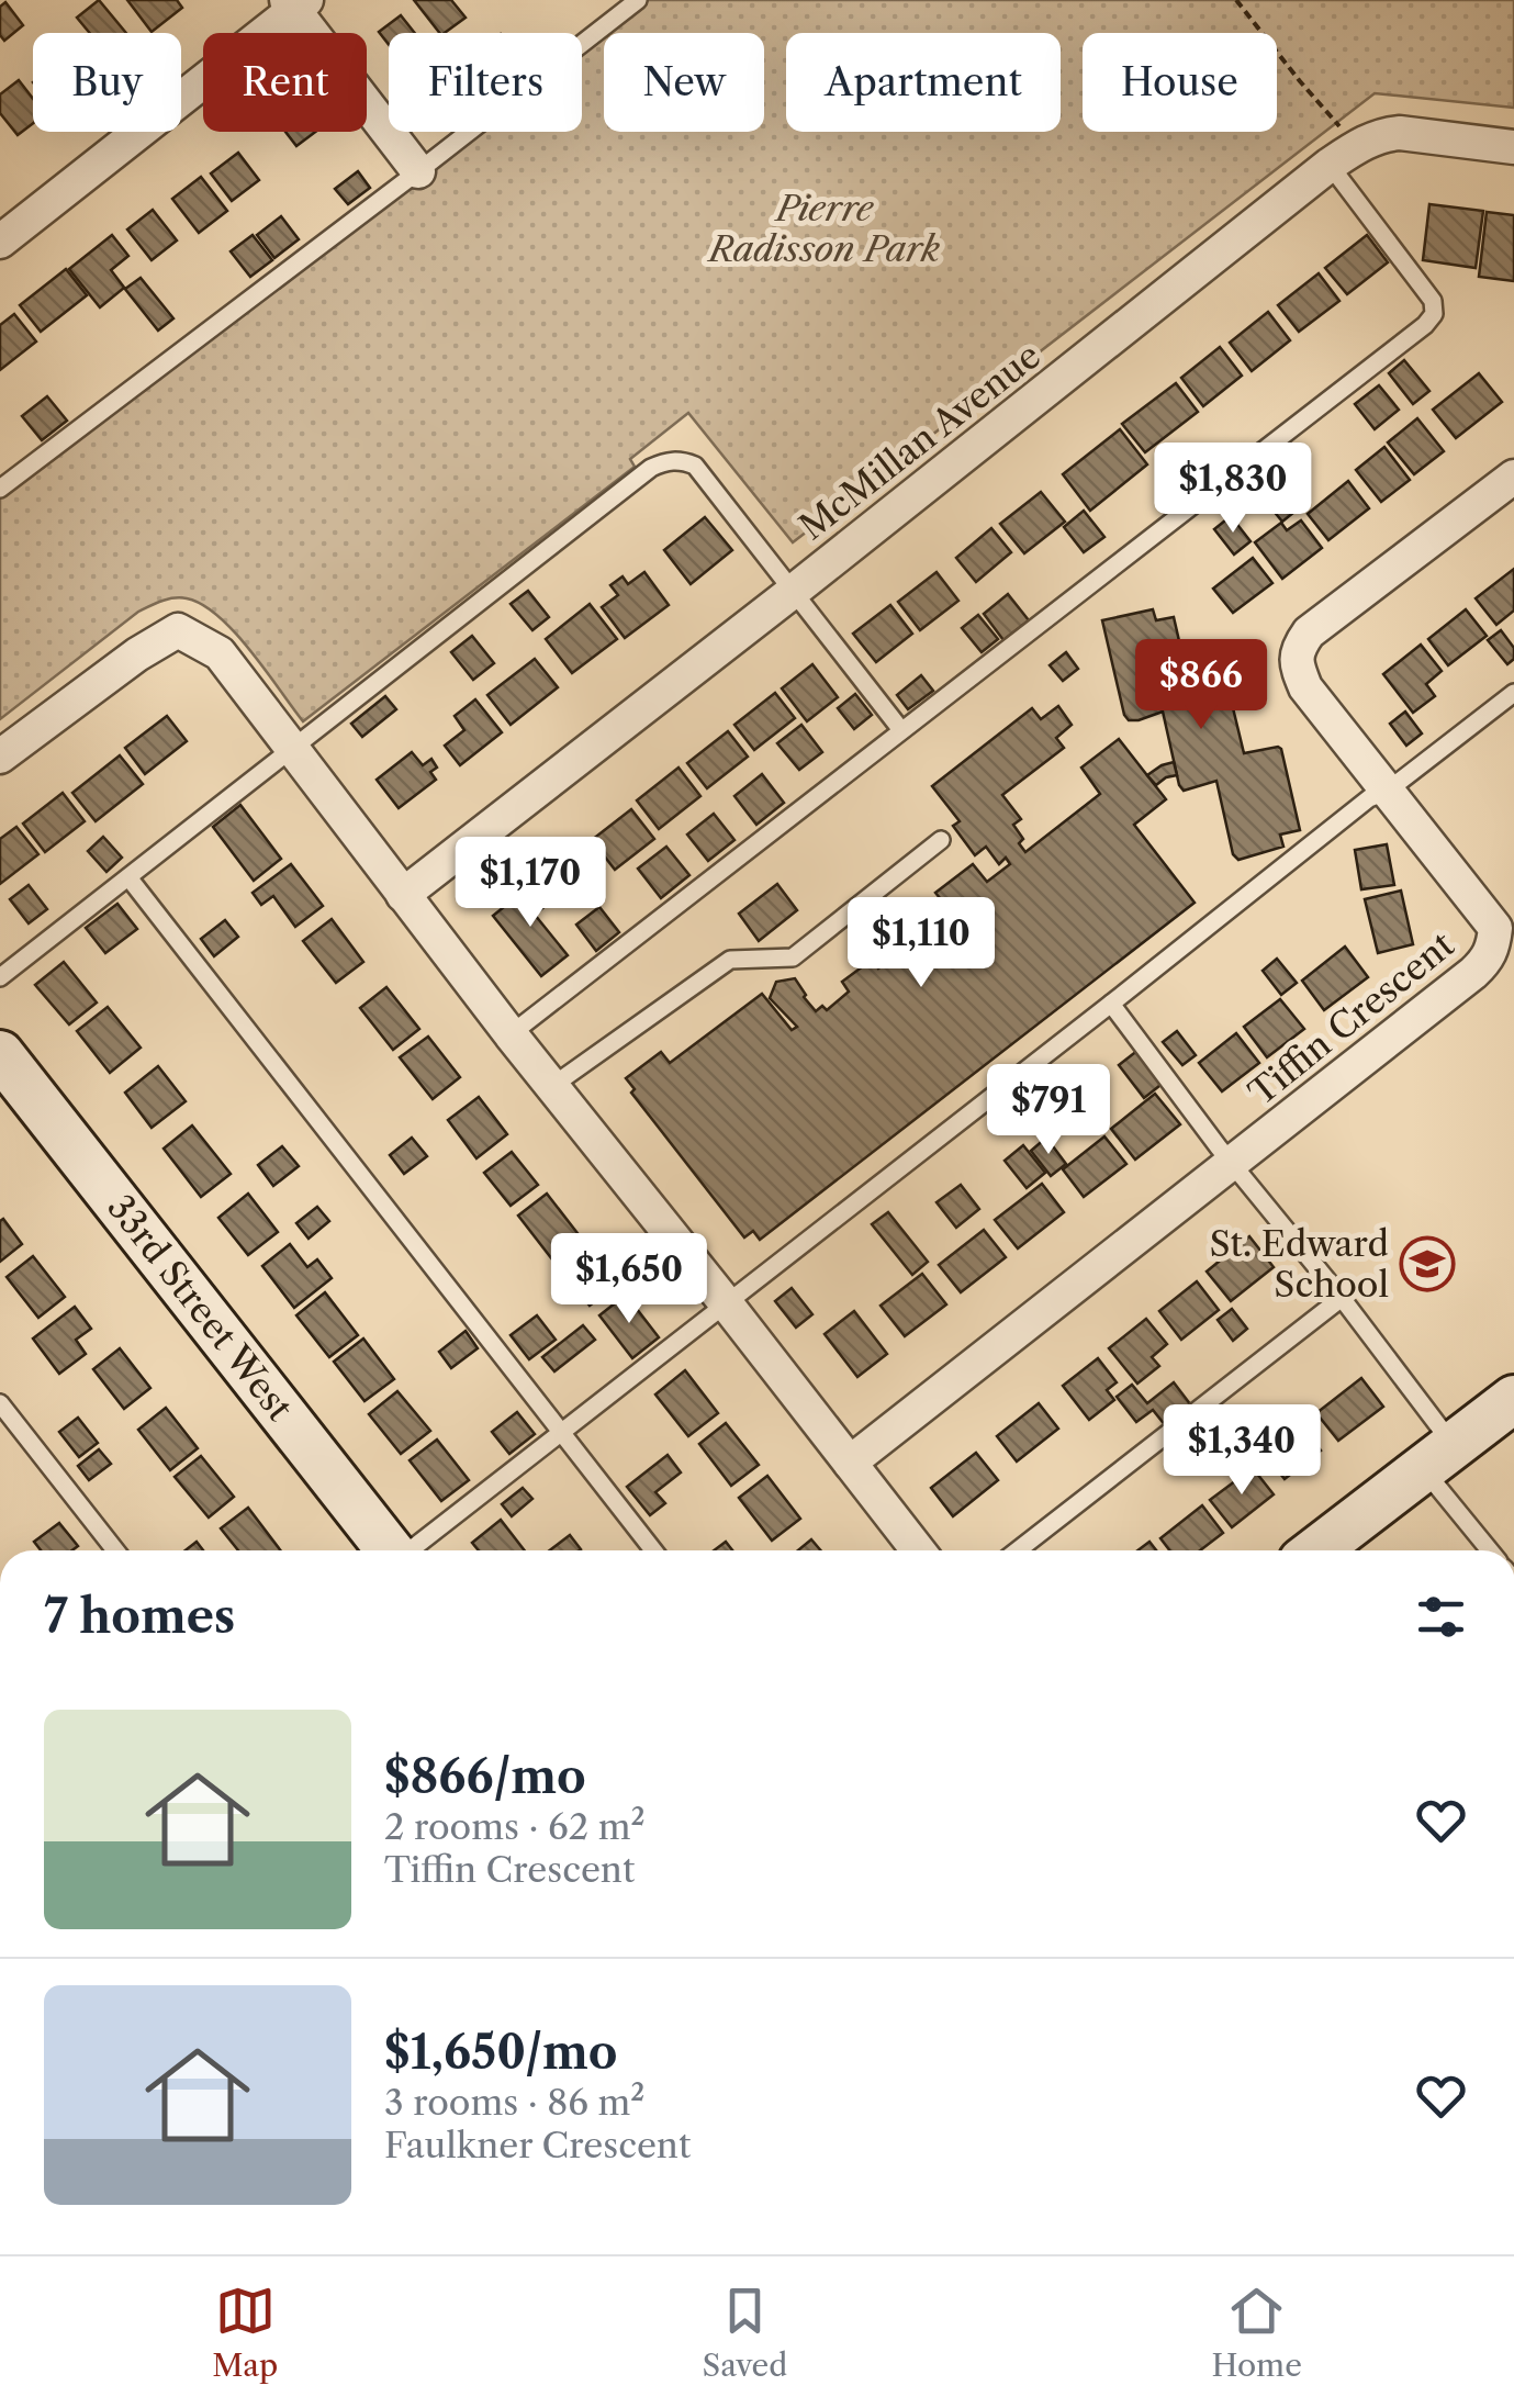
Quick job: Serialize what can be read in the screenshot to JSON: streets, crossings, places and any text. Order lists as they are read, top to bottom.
{
  "streets": {
    "main road": ["33rd Street West"],
    "street": ["McMillan Avenue", "Tiffin Crescent"]
  },
  "parks": ["Pierre Radisson Park"],
  "places": {
    "school or university": ["St. Edward School"]
  },
  "page": {
    "chip": [
      "Buy",
      "Rent",
      "Filters",
      "New",
      "Apartment",
      "House"
    ],
    "price": [
      "$1,830",
      "$866",
      "$1,170",
      "$1,110",
      "$791",
      "$1,650",
      "$1,340"
    ],
    "heading": "7 homes",
    "list": [
      {
        "name": "$866/mo",
        "note": "2 rooms · 62 m² · Tiffin Crescent"
      },
      {
        "name": "$1,650/mo",
        "note": "3 rooms · 86 m² · Faulkner Crescent"
      }
    ],
    "tabs": ["Map", "Saved", "Home"]
  }
}
